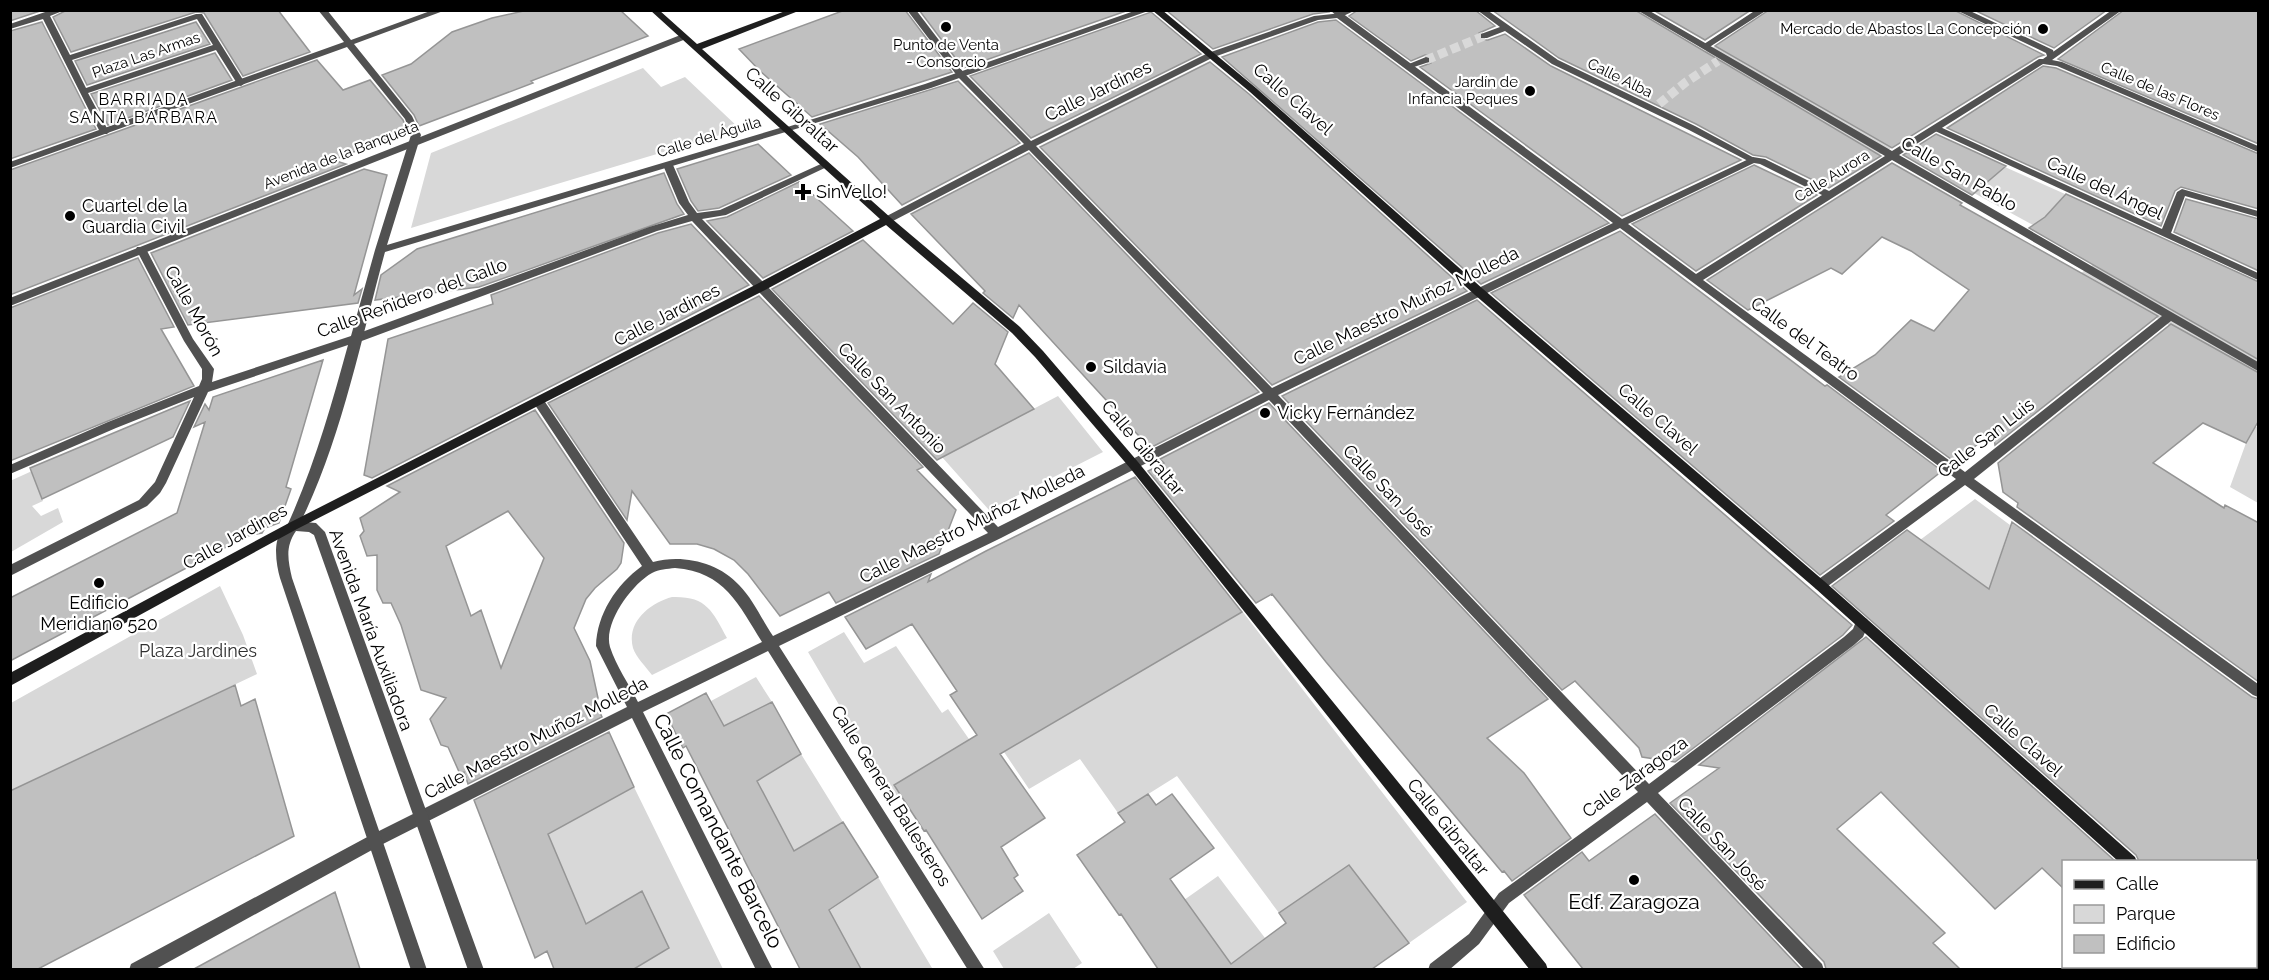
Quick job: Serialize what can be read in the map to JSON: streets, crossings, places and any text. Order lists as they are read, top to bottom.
{
  "streets": {
    "main road": ["Calle Jardines", "Calle Clavel", "Calle Gibraltar"],
    "street": [
      "Plaza Las Armas",
      "Calle Alba",
      "Calle de las Flores",
      "Calle del Águila",
      "Avenida de la Banqueta",
      "Calle San Pablo",
      "Calle Aurora",
      "Calle del Ángel",
      "Calle Reñidero del Gallo",
      "Calle Maestro Muñoz Molleda",
      "Calle Morón",
      "Calle del Teatro",
      "Calle San Antonio",
      "Calle San Luis",
      "Calle San José",
      "Avenida María Auxiliadora",
      "Calle Zaragoza",
      "Calle General Ballesteros",
      "Calle Comandante Barcelo"
    ]
  },
  "crossings": [
    ["Calle Alba", "Calle Maestro Muñoz Molleda"],
    ["Calle Jardines", "Calle Clavel"],
    ["Calle Jardines", "Calle Gibraltar"],
    ["Calle Jardines", "Calle del Teatro"],
    ["Calle Jardines", "Calle San Antonio"],
    ["Calle Jardines", "Calle San José"],
    ["Calle Jardines", "Avenida María Auxiliadora"],
    ["Calle de las Flores", "Calle Aurora"],
    ["Calle Clavel", "Calle Maestro Muñoz Molleda"],
    ["Calle Clavel", "Calle San Luis"],
    ["Calle Clavel", "Calle Zaragoza"],
    ["Calle Gibraltar", "Calle del Águila"],
    ["Calle Gibraltar", "Avenida de la Banqueta"],
    ["Calle Gibraltar", "Calle Reñidero del Gallo"],
    ["Calle Gibraltar", "Calle Maestro Muñoz Molleda"],
    ["Calle Gibraltar", "Calle Zaragoza"],
    ["Calle del Águila", "Calle San Antonio"],
    ["Calle del Águila", "Calle San José"],
    ["Avenida de la Banqueta", "Calle Morón"],
    ["Calle San Pablo", "Calle Aurora"],
    ["Calle San Pablo", "Calle San Luis"],
    ["Calle Aurora", "Calle del Ángel"],
    ["Calle Aurora", "Calle del Teatro"],
    ["Calle Reñidero del Gallo", "Calle Morón"],
    ["Calle Reñidero del Gallo", "Calle San Antonio"],
    ["Calle Maestro Muñoz Molleda", "Calle del Teatro"],
    ["Calle Maestro Muñoz Molleda", "Calle San Antonio"],
    ["Calle Maestro Muñoz Molleda", "Calle San José"],
    ["Calle Maestro Muñoz Molleda", "Avenida María Auxiliadora"],
    ["Calle Maestro Muñoz Molleda", "Calle General Ballesteros"],
    ["Calle Maestro Muñoz Molleda", "Calle Comandante Barcelo"],
    ["Calle del Teatro", "Calle San Luis"],
    ["Calle San José", "Calle Zaragoza"],
    ["Calle General Ballesteros", "Calle Comandante Barcelo"]
  ],
  "districts": ["BARRIADA SANTA BÁRBARA"],
  "parks": ["Plaza Jardines"],
  "places": {
    "other": [
      "Punto de Venta - Consorcio",
      "Mercado de Abastos La Concepción",
      "Jardín de Infancia Peques",
      "Cuartel de la Guardia Civil",
      "Sildavia",
      "Vicky Fernández",
      "Edificio Meridiano 520",
      "Edf. Zaragoza"
    ],
    "health": ["SinVello!"]
  },
  "legend": ["Calle", "Parque", "Edificio"]
}
